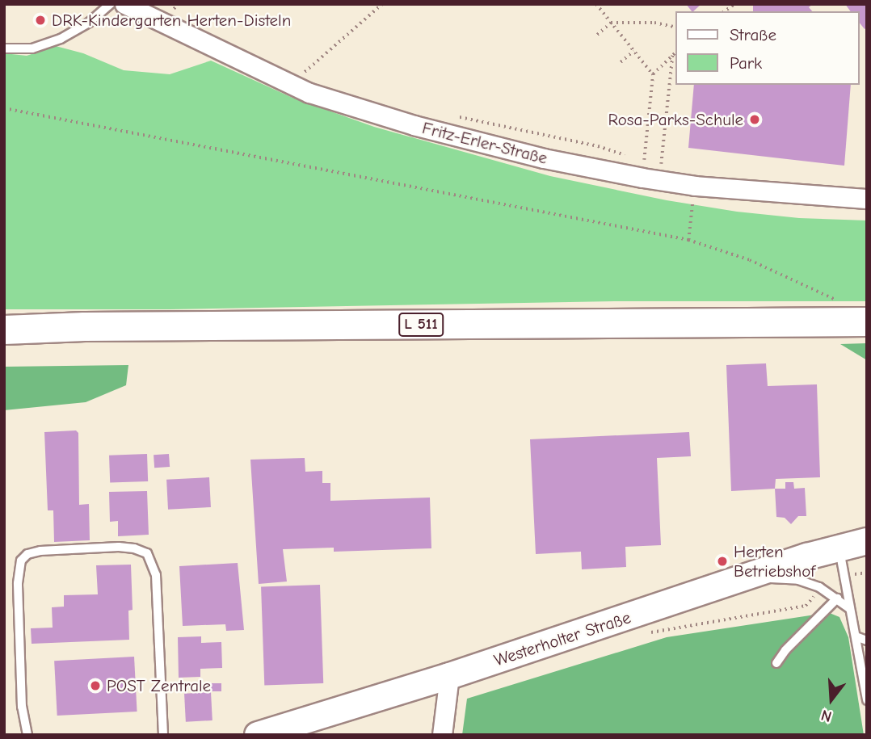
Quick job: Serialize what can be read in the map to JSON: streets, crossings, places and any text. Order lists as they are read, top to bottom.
{
  "streets": {
    "main road": ["L 511"],
    "street": ["Fritz-Erler-Straße", "Westerholter Straße"]
  },
  "places": [
    "DRK-Kindergarten Herten-Disteln",
    "Rosa-Parks-Schule",
    "Herten Betriebshof",
    "POST Zentrale"
  ],
  "legend": ["Straße", "Park"],
  "north": "bottom"
}
